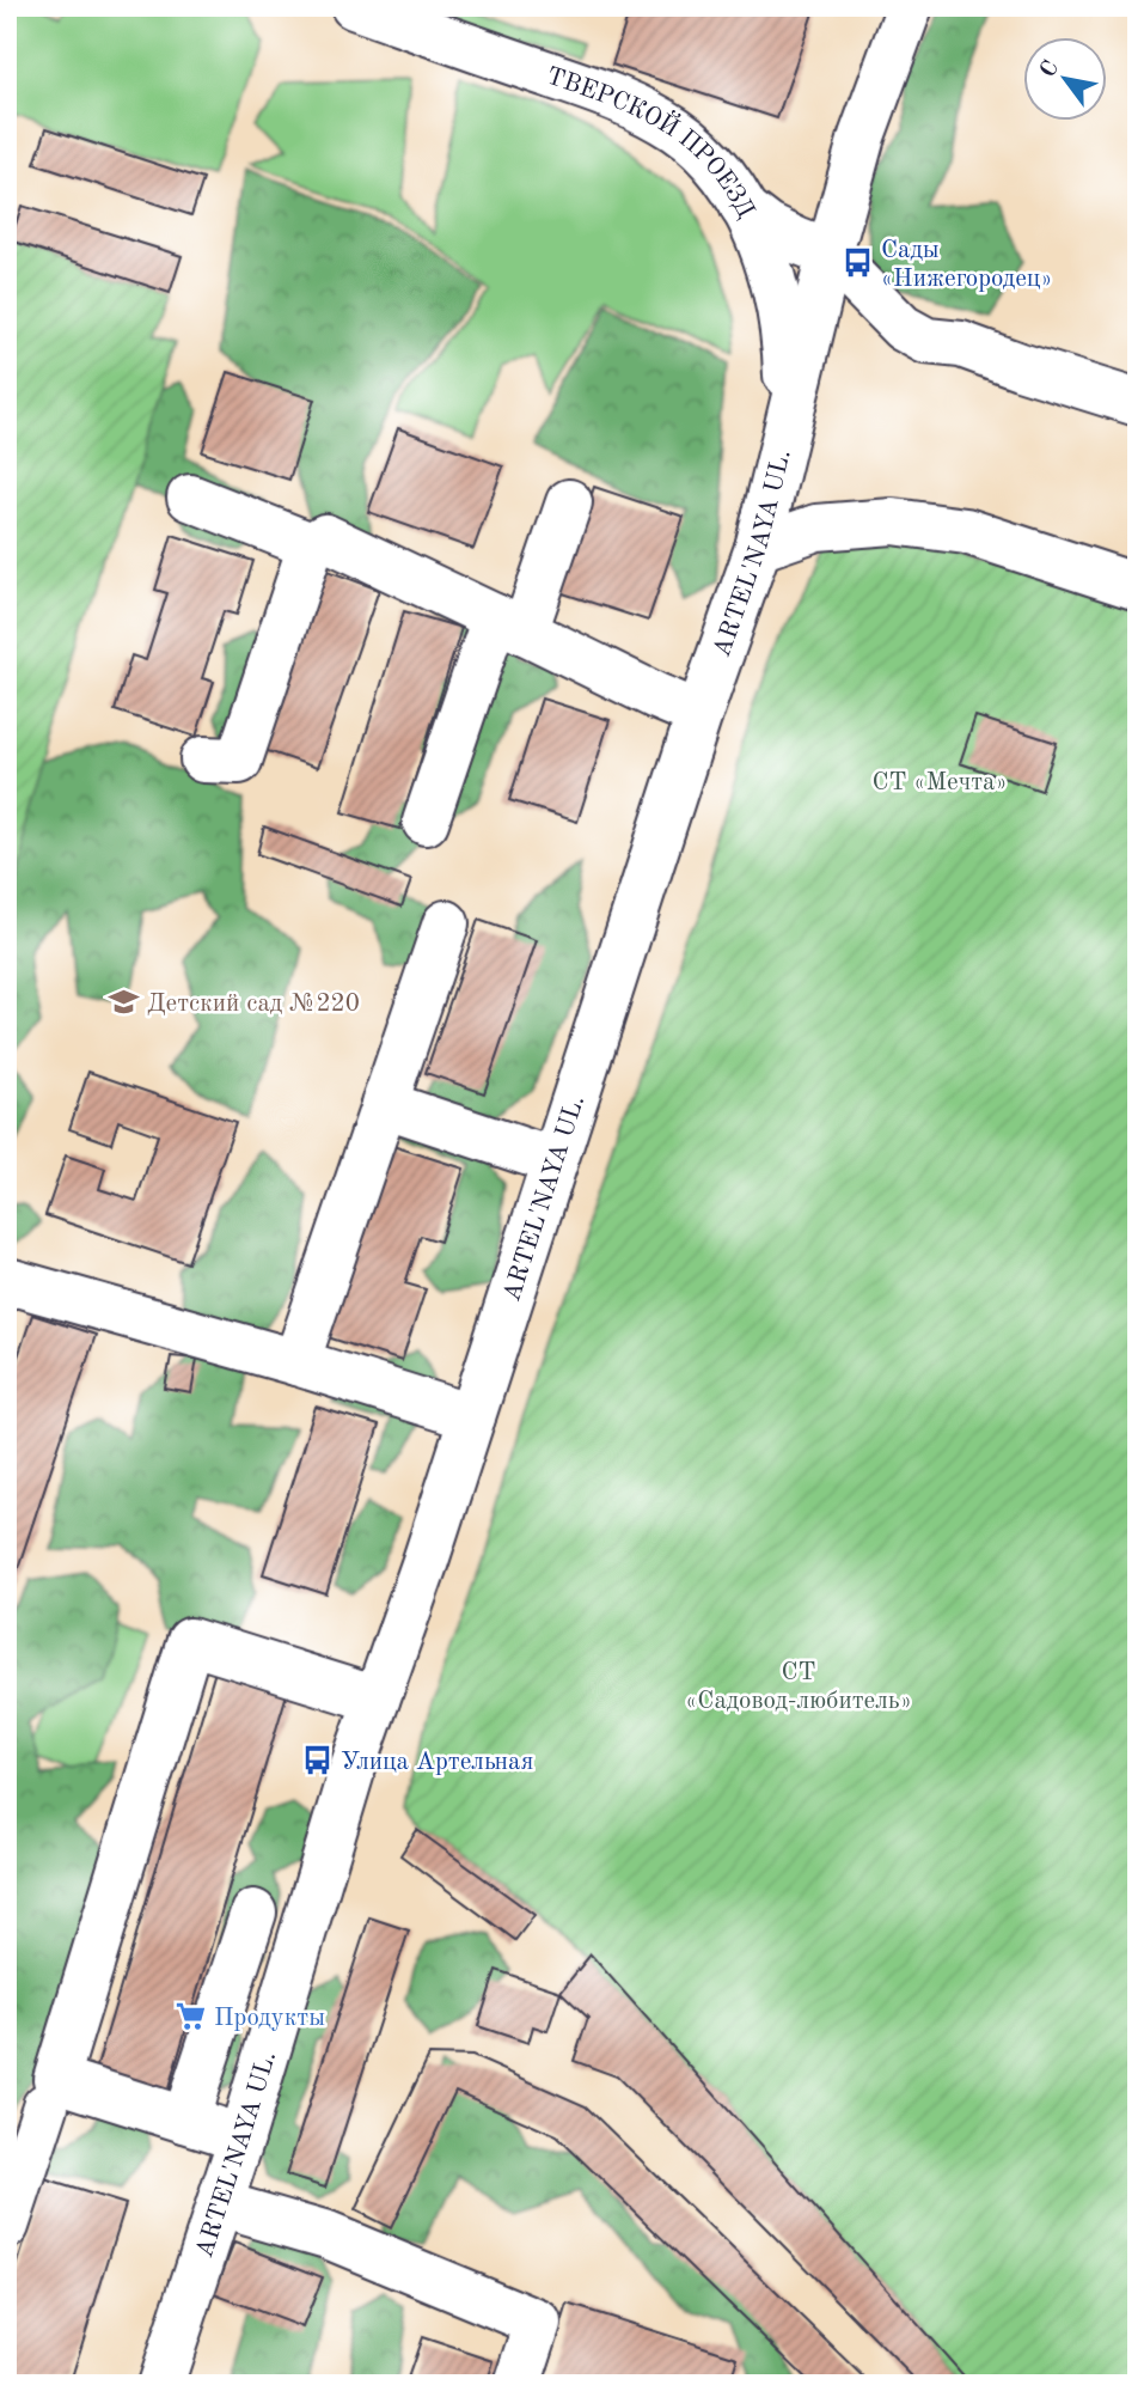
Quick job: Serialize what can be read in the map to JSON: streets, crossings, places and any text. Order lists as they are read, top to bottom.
{
  "streets": {
    "street": ["ТВЕРСКОЙ ПРОЕЗД", "ARTEL'NAYA UL."]
  },
  "crossings": [
    ["ТВЕРСКОЙ ПРОЕЗД", "ARTEL'NAYA UL."]
  ],
  "parks": ["СТ «Мечта»", "СТ «Садовод-любитель»"],
  "places": {
    "bus stop": ["Сады «Нижегородец»", "Улица Артельная"],
    "school or university": ["Детский сад №220"],
    "supermarket": ["Продукты"]
  },
  "north": "top left"
}
